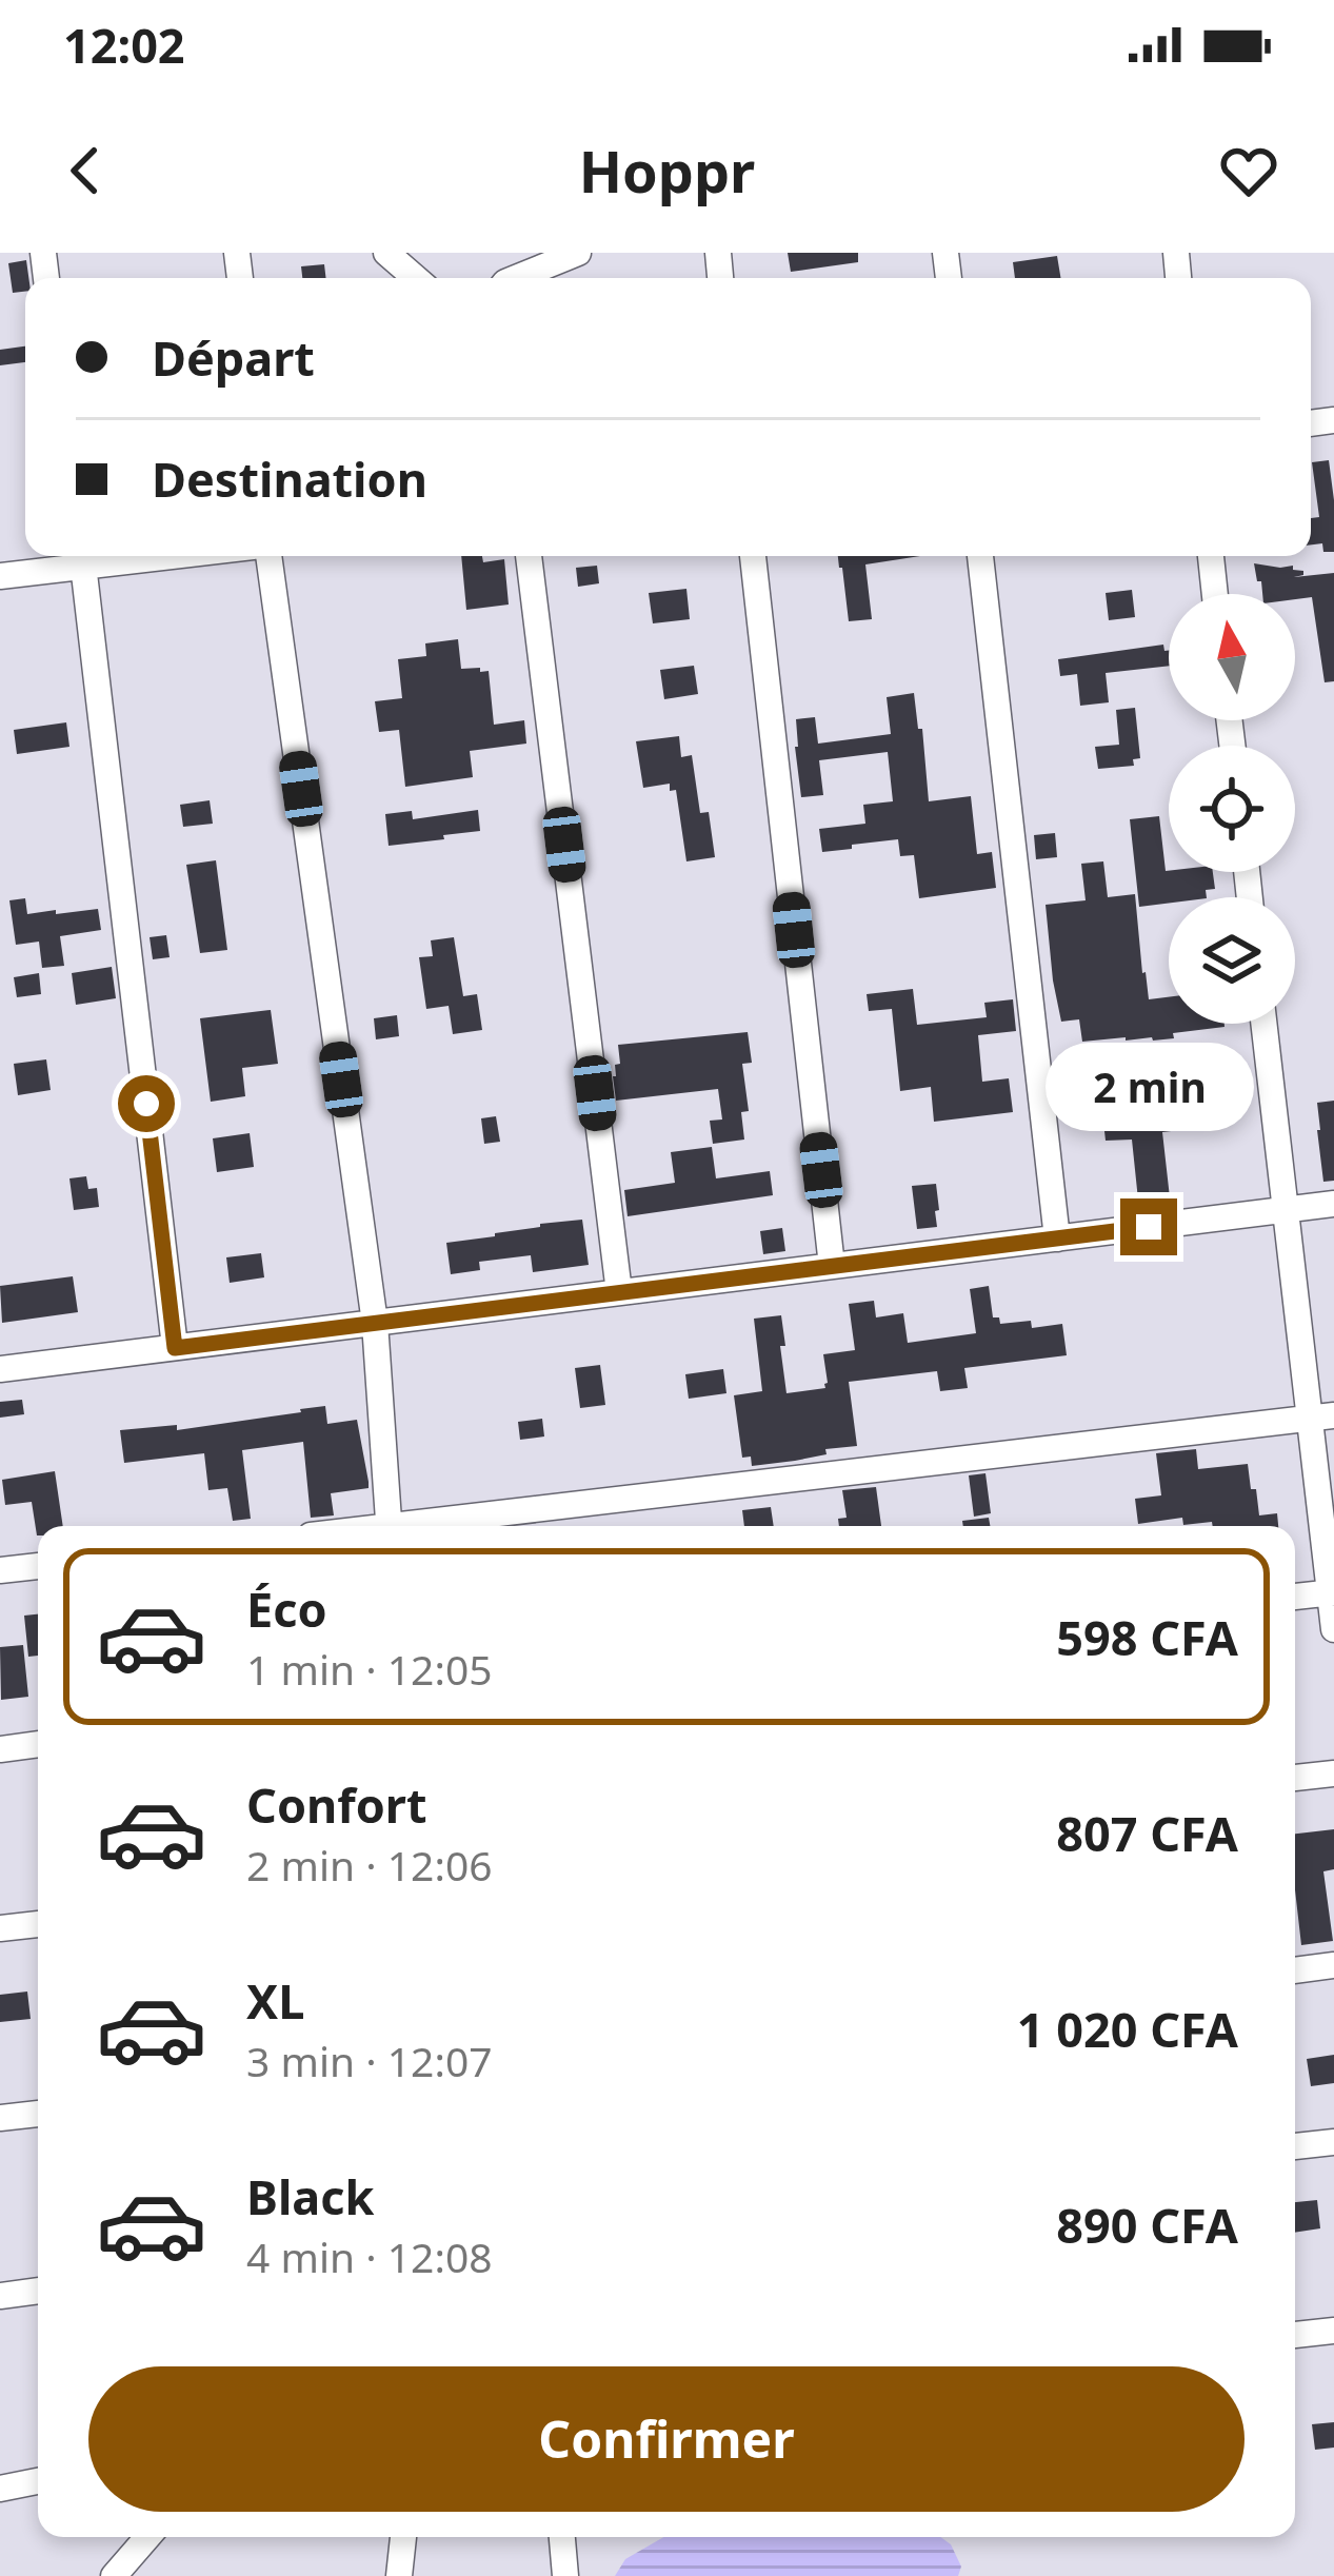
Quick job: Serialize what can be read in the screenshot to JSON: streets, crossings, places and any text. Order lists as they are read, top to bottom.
{
  "north": "top",
  "page": {
    "status": "12:02",
    "header": "Hoppr",
    "banner": ["Départ", "Destination"],
    "bubble": "2 min",
    "list": [
      {
        "name": "Éco",
        "note": "1 min · 12:05",
        "value": "598 CFA"
      },
      {
        "name": "Confort",
        "note": "2 min · 12:06",
        "value": "807 CFA"
      },
      {
        "name": "XL",
        "note": "3 min · 12:07",
        "value": "1 020 CFA"
      },
      {
        "name": "Black",
        "note": "4 min · 12:08",
        "value": "890 CFA"
      }
    ],
    "buttons": "Confirmer"
  }
}
